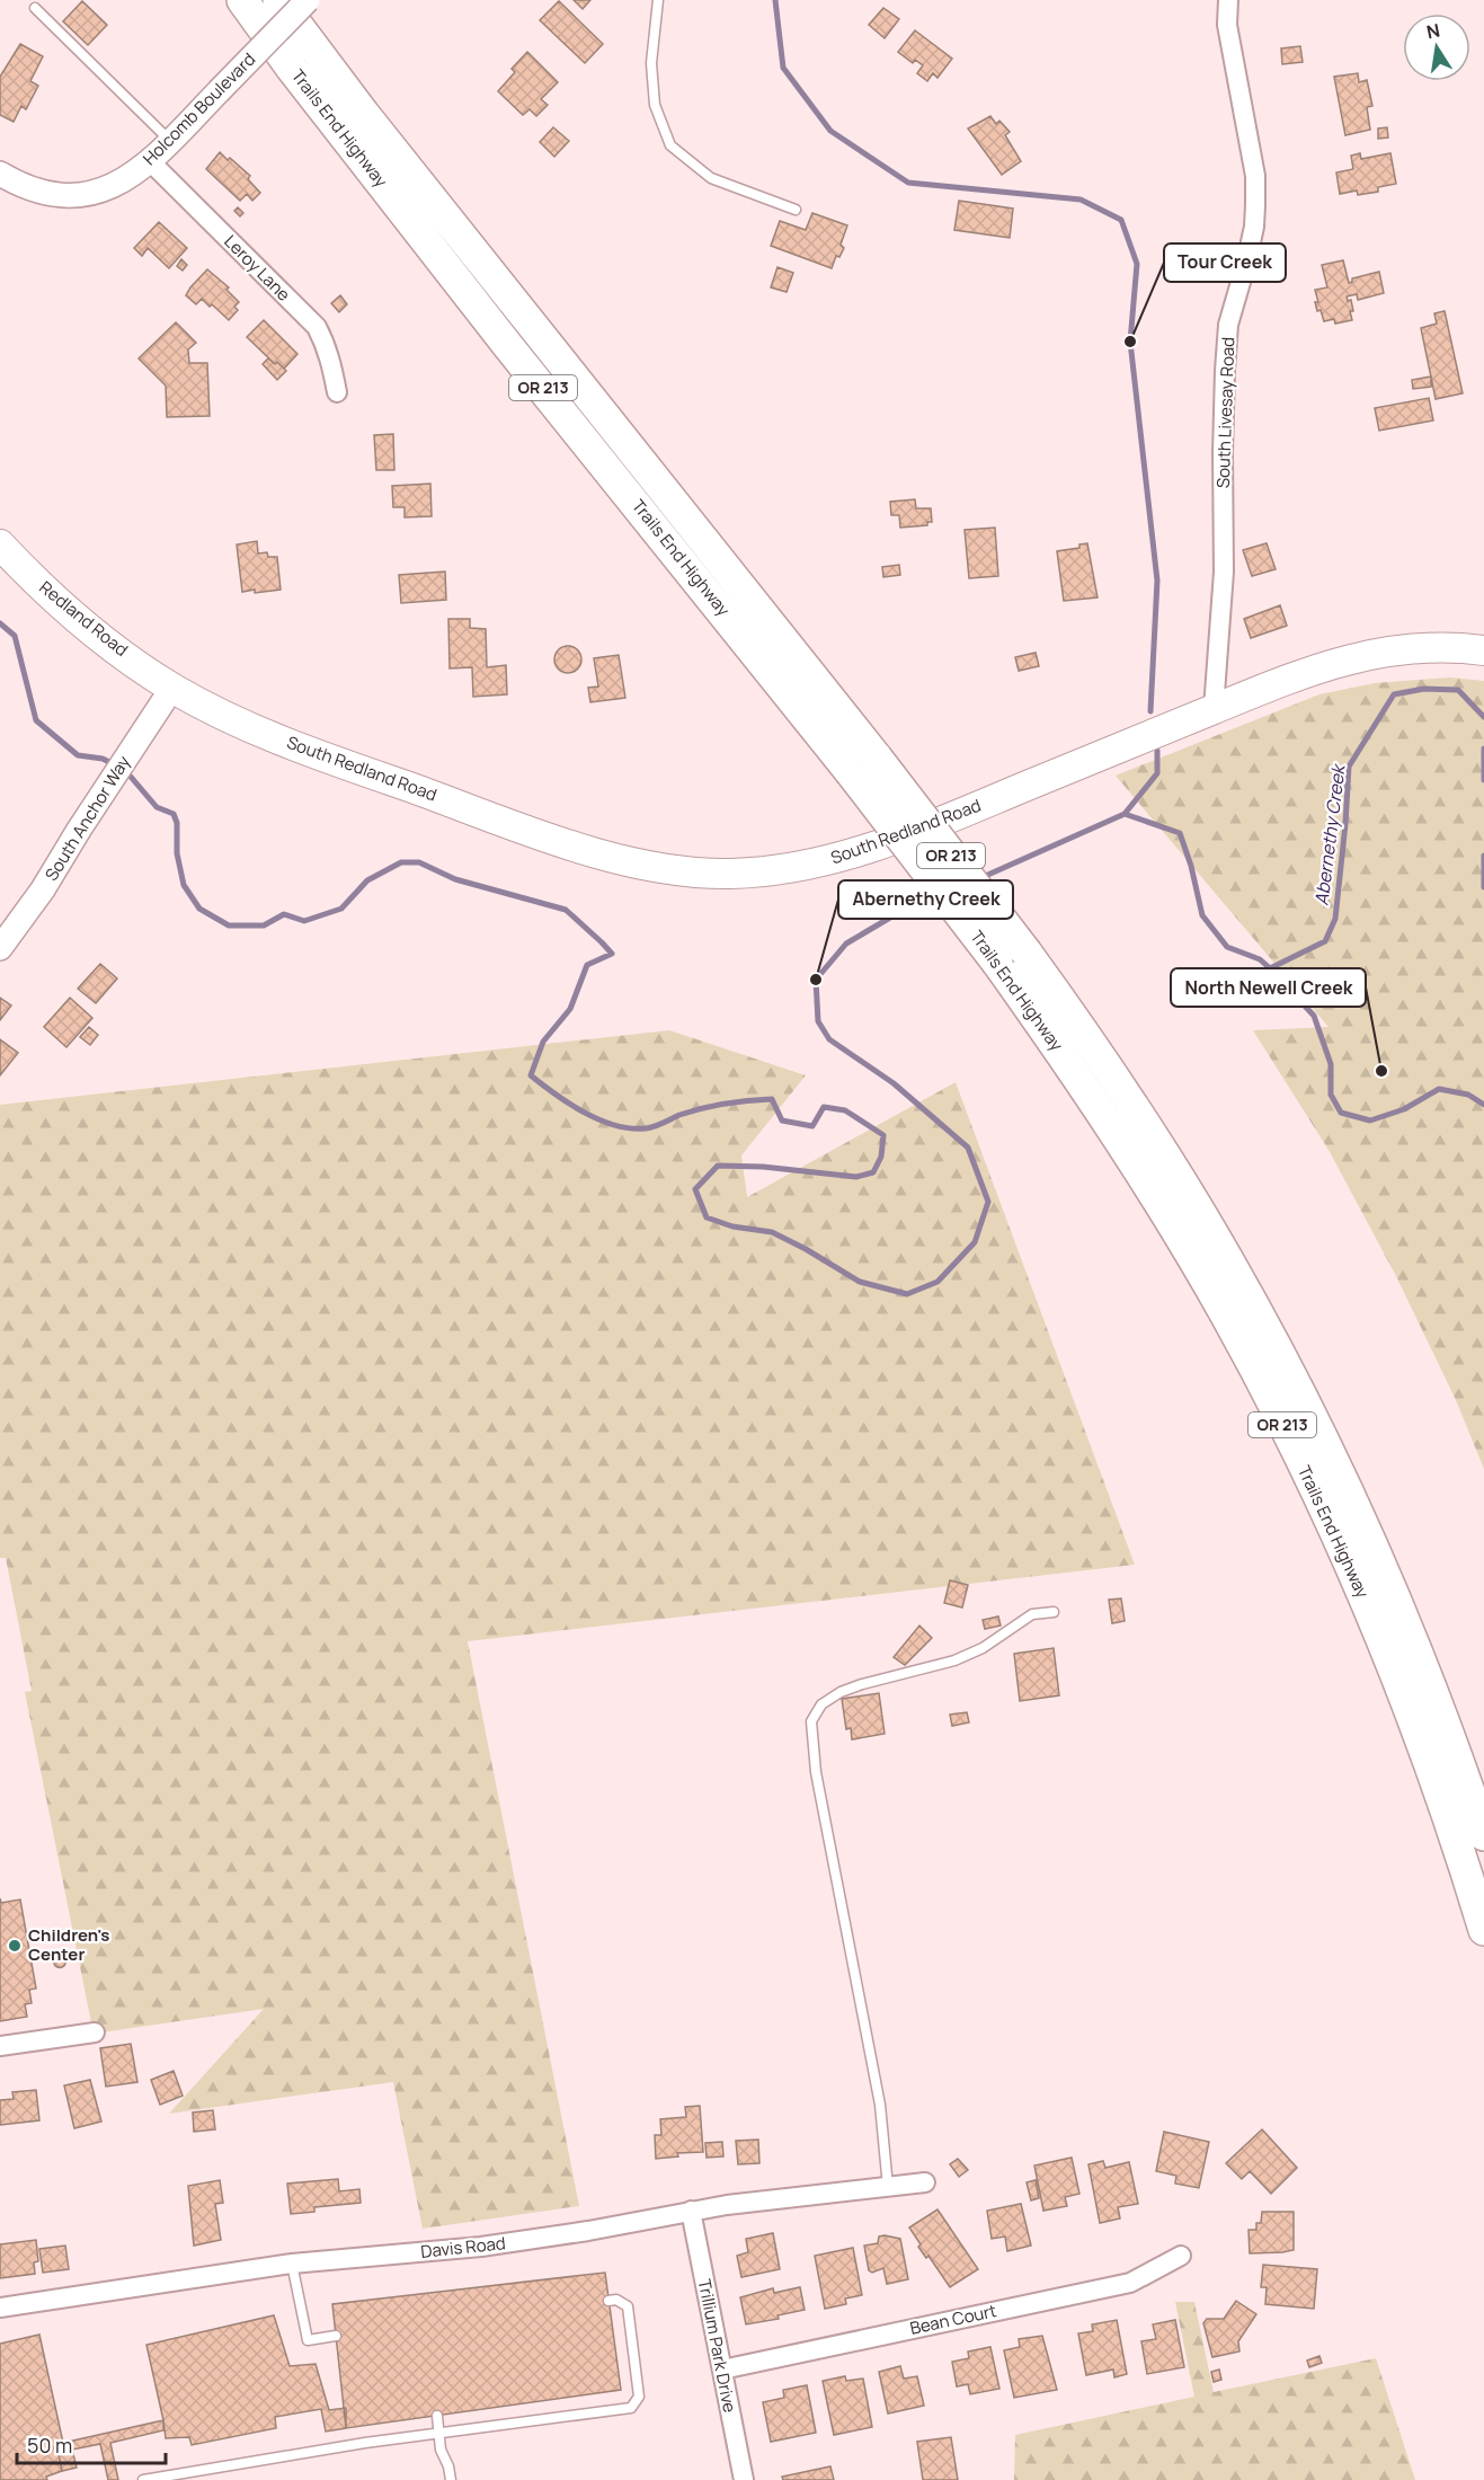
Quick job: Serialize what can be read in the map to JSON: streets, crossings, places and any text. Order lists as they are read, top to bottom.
{
  "streets": {
    "highway": ["Trails End Highway", "OR 213"],
    "main road": ["Redland Road", "South Redland Road"],
    "street": [
      "Holcomb Boulevard",
      "Leroy Lane",
      "South Livesay Road",
      "South Anchor Way",
      "Davis Road",
      "Bean Court",
      "Trillium Park Drive"
    ]
  },
  "crossings": [
    ["Holcomb Boulevard", "Leroy Lane"],
    ["South Livesay Road", "South Redland Road"],
    ["Redland Road", "South Redland Road"],
    ["Redland Road", "South Anchor Way"],
    ["South Redland Road", "South Anchor Way"],
    ["Davis Road", "Trillium Park Drive"],
    ["Bean Court", "Trillium Park Drive"]
  ],
  "water": ["Abernethy Creek"],
  "places": [
    "Tour Creek",
    "Abernethy Creek",
    "North Newell Creek",
    "Children's Center"
  ],
  "scale_bar": "50 m",
  "north": "top"
}
